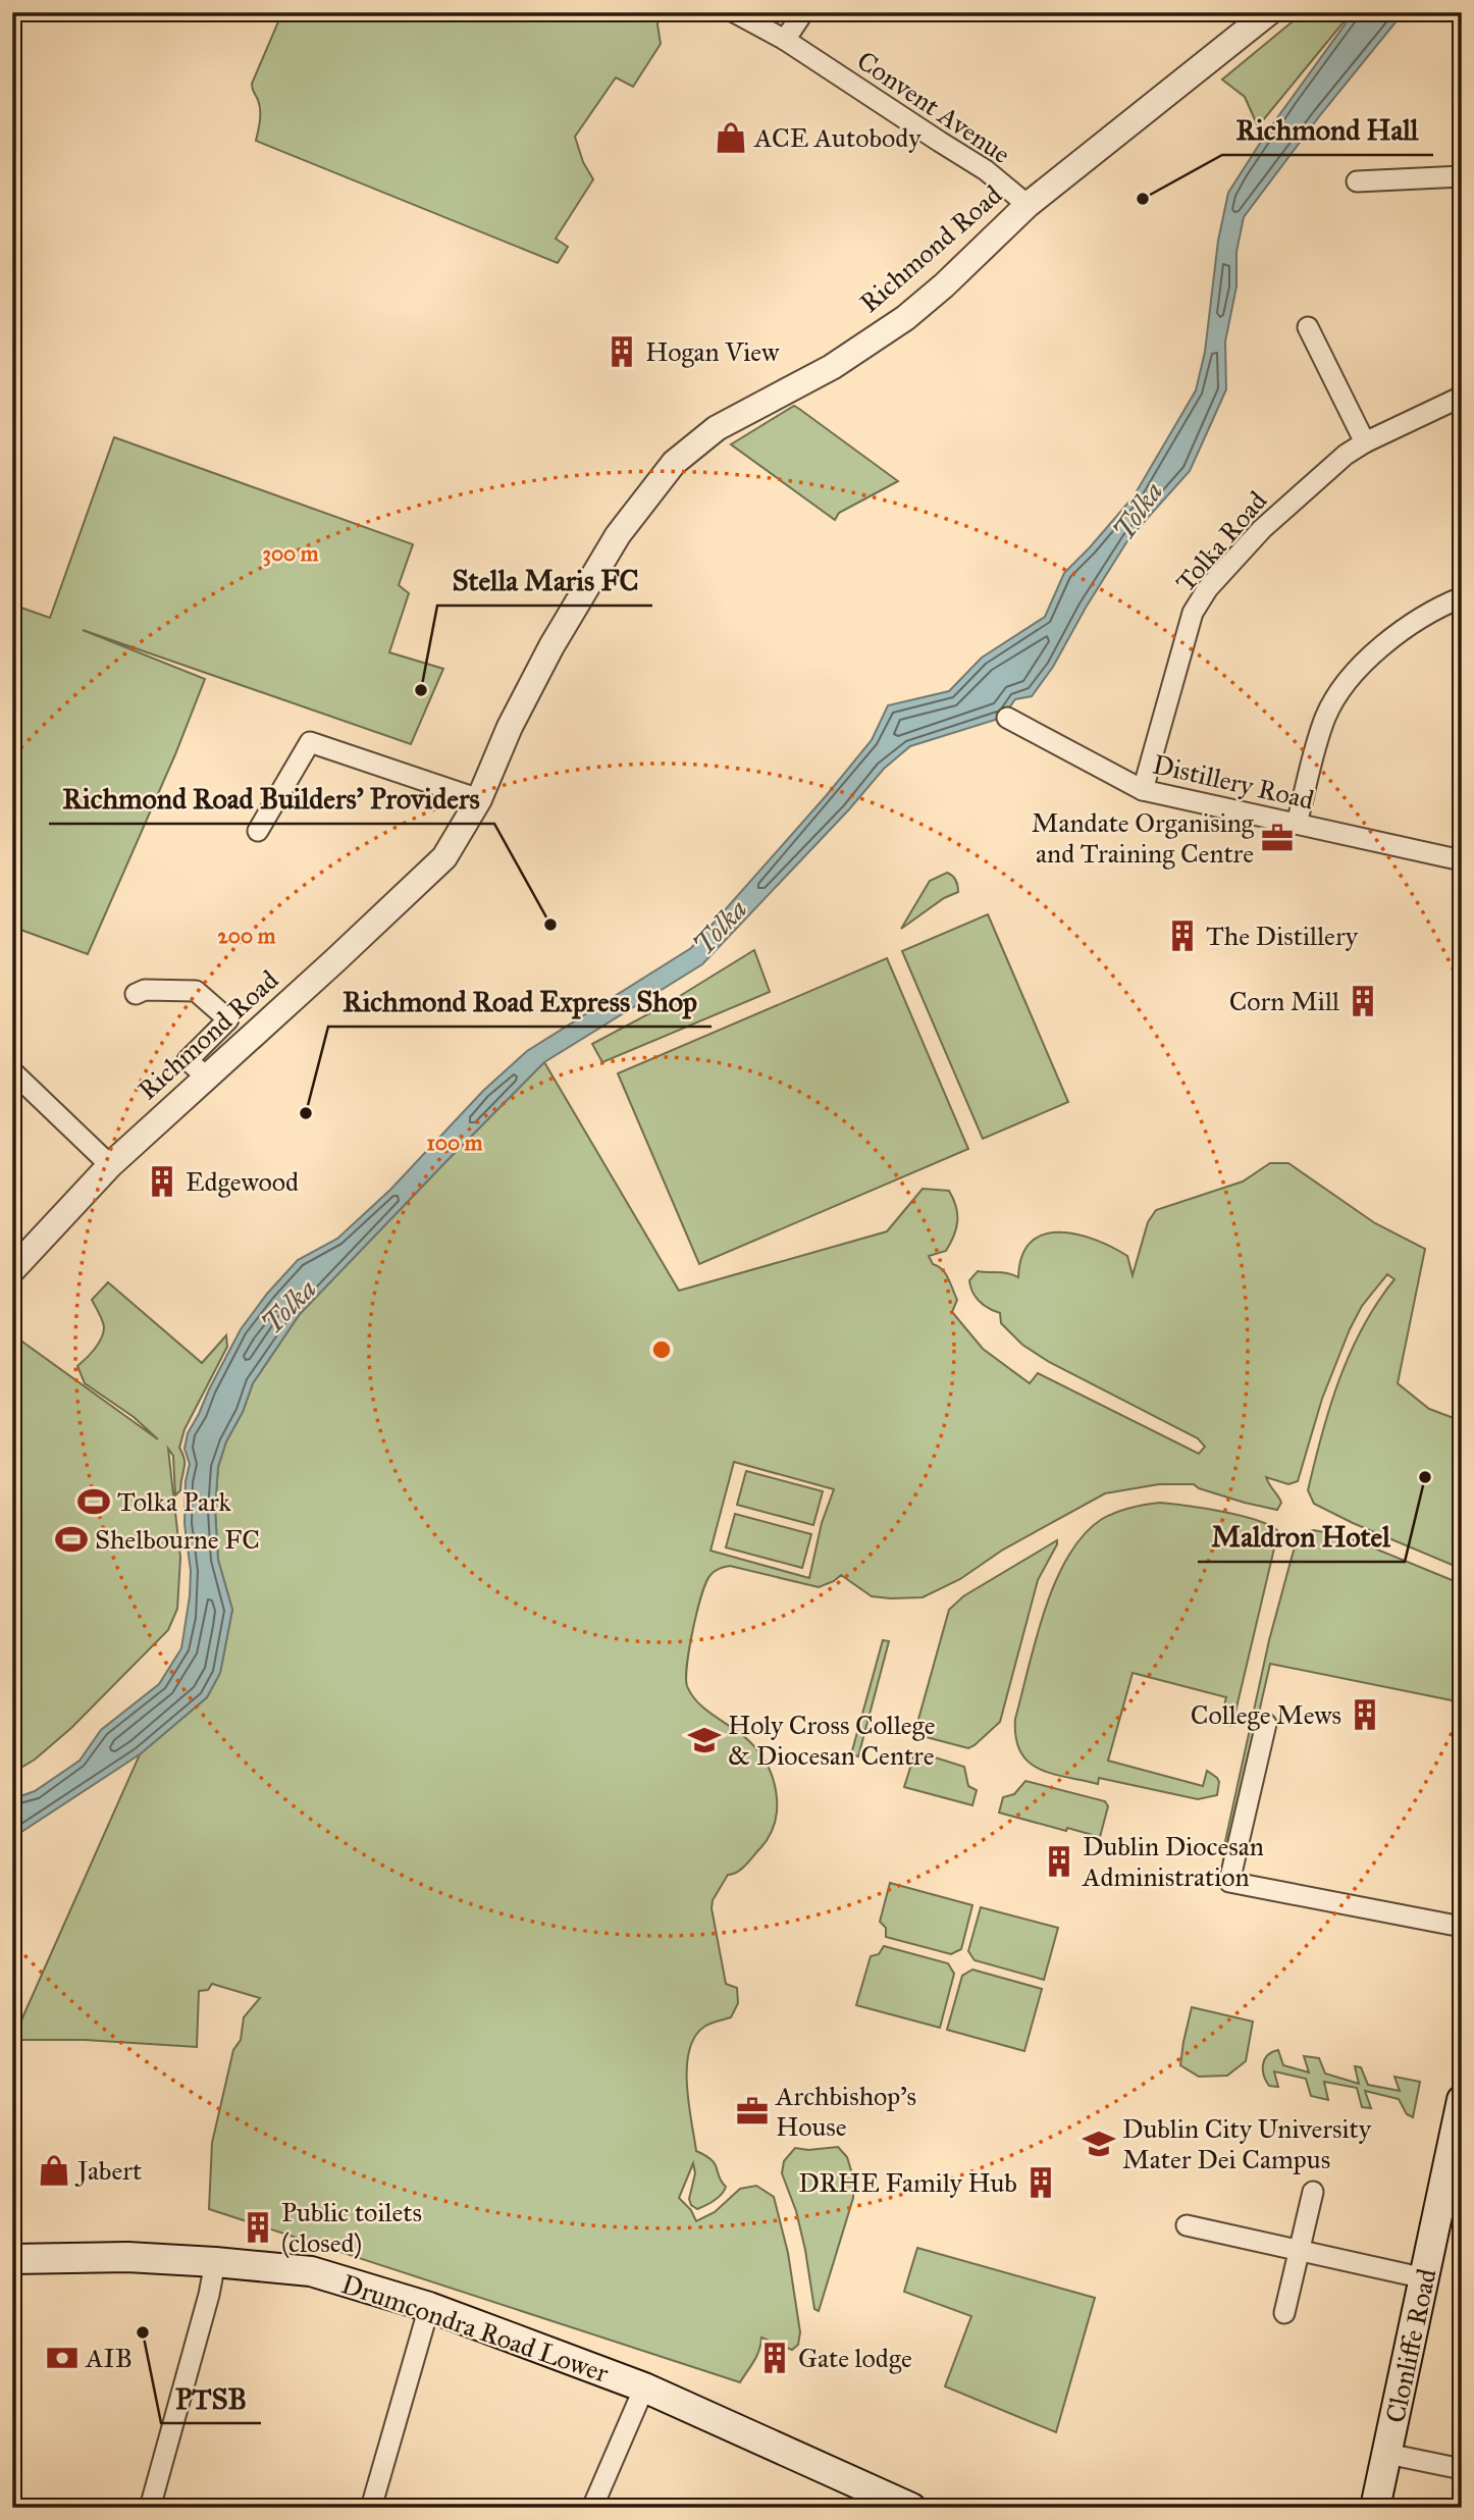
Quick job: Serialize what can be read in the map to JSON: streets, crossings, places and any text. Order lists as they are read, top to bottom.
{
  "streets": {
    "main road": ["Drumcondra Road Lower", "Clonliffe Road"],
    "street": [
      "Convent Avenue",
      "Richmond Road",
      "Tolka Road",
      "Distillery Road"
    ]
  },
  "crossings": [
    ["Convent Avenue", "Richmond Road"],
    ["Tolka Road", "Distillery Road"]
  ],
  "water": ["Tolka"],
  "places": {
    "shop": ["ACE Autobody", "Jabert"],
    "other": [
      "Richmond Hall",
      "Stella Maris FC",
      "Richmond Road Builders' Providers",
      "Richmond Road Express Shop",
      "Maldron Hotel",
      "PTSB"
    ],
    "building": [
      "Hogan View",
      "The Distillery",
      "Corn Mill",
      "Edgewood",
      "College Mews",
      "Dublin Diocesan Administration",
      "DRHE Family Hub",
      "Public toilets (closed)",
      "Gate lodge"
    ],
    "office": ["Mandate Organising and Training Centre", "Archbishop's House"],
    "sports": ["Tolka Park", "Shelbourne FC"],
    "school or university": ["Holy Cross College & Diocesan Centre", "Dublin City University Mater Dei Campus"],
    "bank": ["AIB"]
  },
  "rings": ["300 m", "200 m", "100 m"]
}
